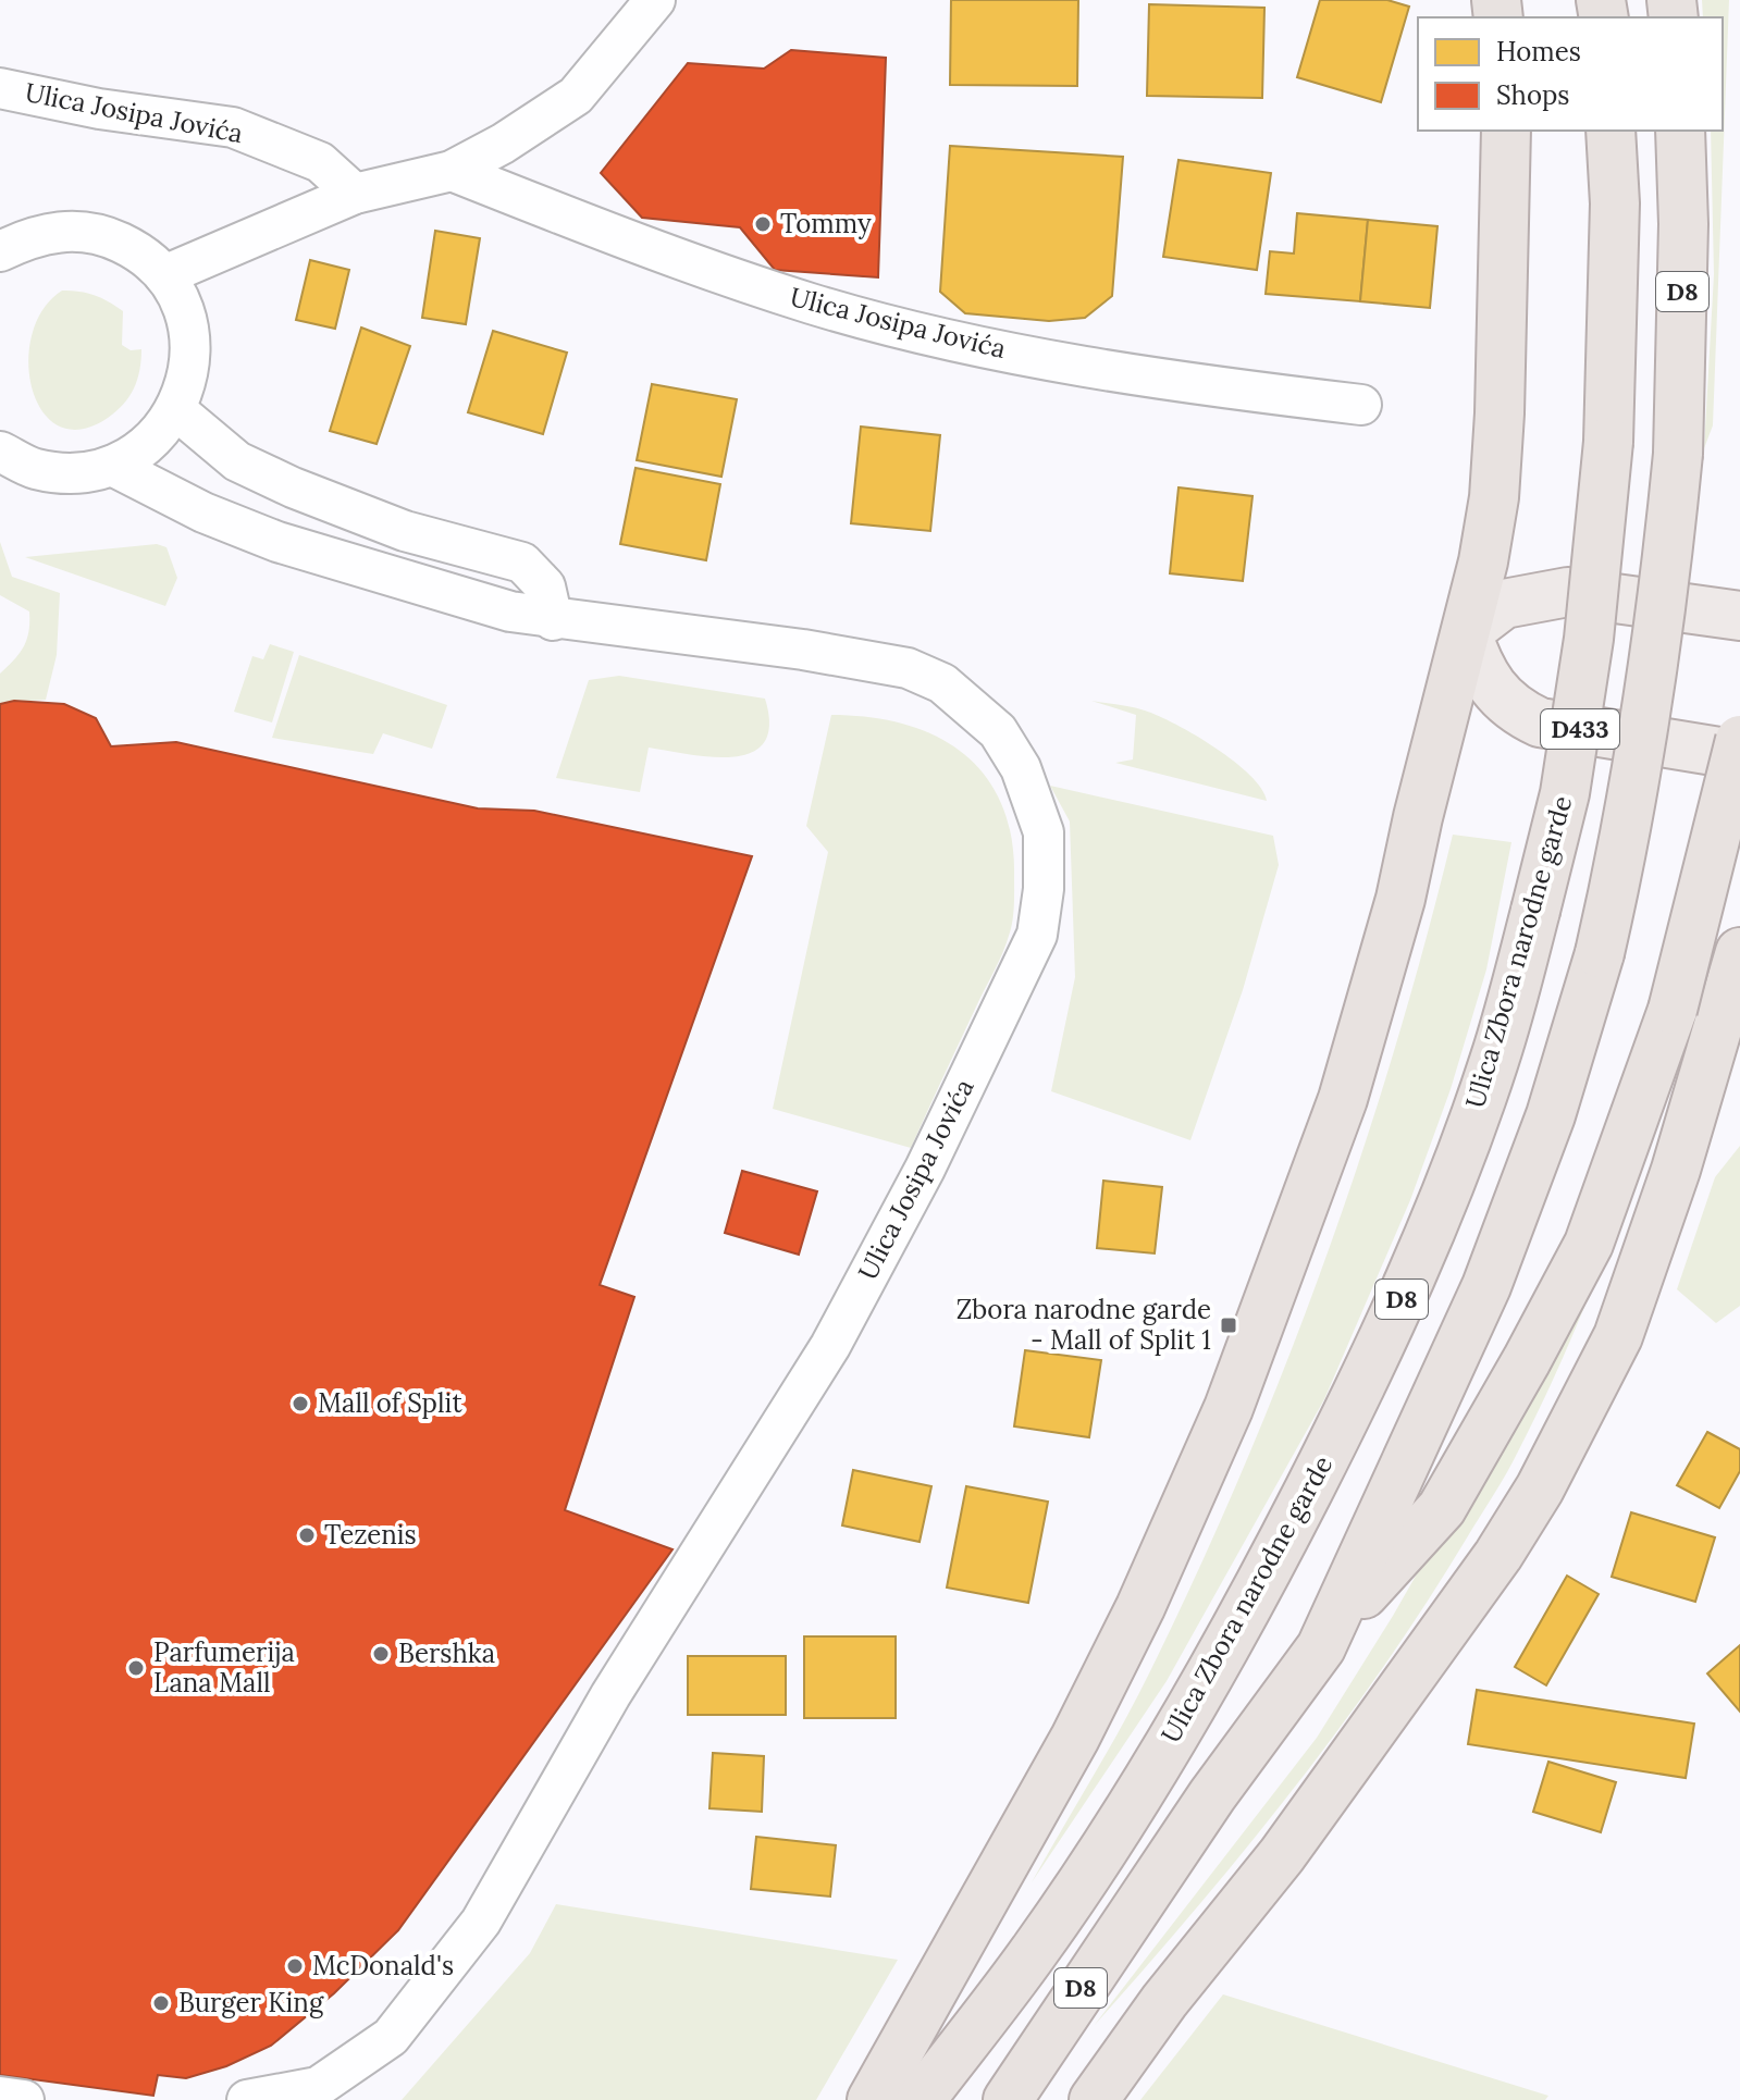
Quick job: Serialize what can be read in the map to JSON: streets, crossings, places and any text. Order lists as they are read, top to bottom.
{
  "streets": {
    "highway": ["D8", "Ulica Zbora narodne garde"],
    "main road": ["D433"],
    "street": ["Ulica Josipa Jovića"]
  },
  "places": {
    "other": [
      "Tommy",
      "Mall of Split",
      "Tezenis",
      "Bershka",
      "Parfumerija Lana Mall",
      "McDonald's",
      "Burger King"
    ],
    "transit": ["Zbora narodne garde - Mall of Split 1"]
  },
  "legend": ["Homes", "Shops"]
}
